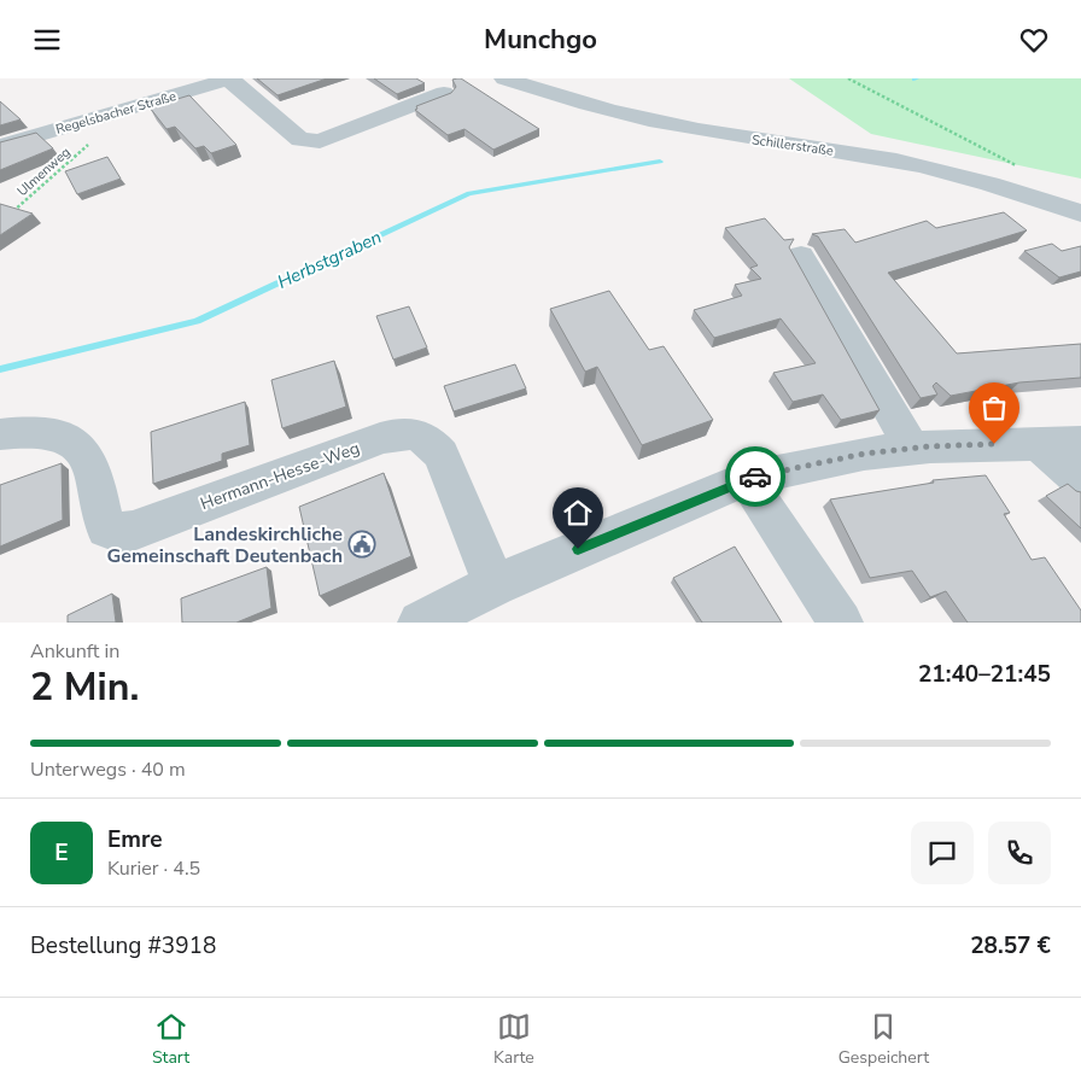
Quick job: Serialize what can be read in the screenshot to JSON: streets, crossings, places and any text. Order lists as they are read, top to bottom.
{
  "streets": {
    "street": ["Regelsbacher Straße", "Schillerstraße", "Hermann-Hesse-Weg"],
    "path": ["Ulmenweg"]
  },
  "crossings": [
    ["Regelsbacher Straße", "Ulmenweg"]
  ],
  "water": ["Herbstgraben"],
  "places": {
    "public building": ["Landeskirchliche Gemeinschaft Deutenbach"]
  },
  "page": {
    "header": "Munchgo",
    "heading": ["2 Min.", "Ankunft in", "21:40–21:45"],
    "panel": [
      "Emre",
      "Kurier · 4.5",
      "Bestellung #3918",
      "28.57 €"
    ],
    "bar": "Unterwegs · 40 m",
    "round": "E",
    "tabs": ["Start", "Karte", "Gespeichert"]
  }
}
